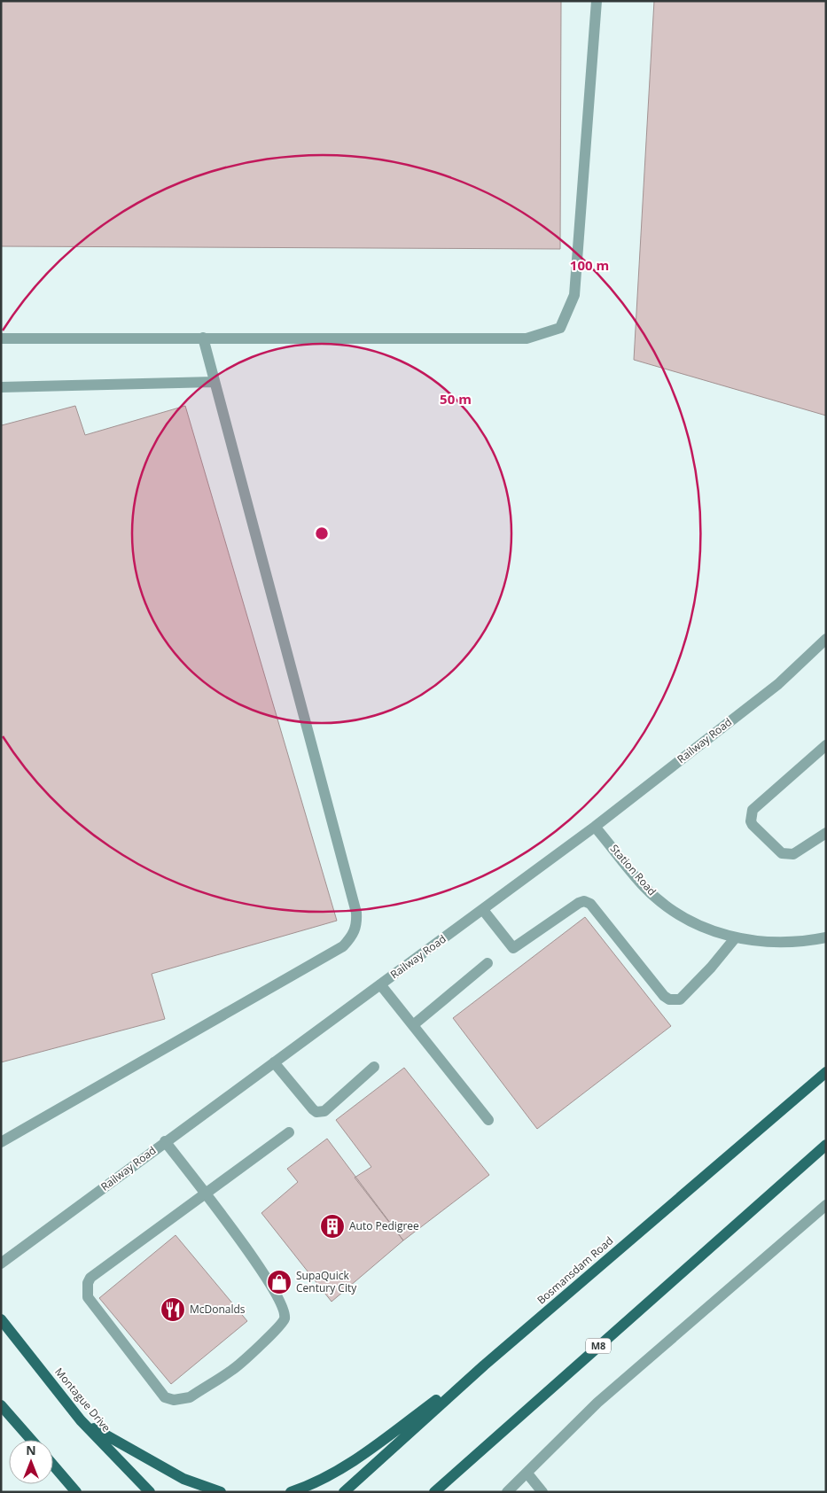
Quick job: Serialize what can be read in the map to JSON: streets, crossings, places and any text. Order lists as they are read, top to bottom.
{
  "streets": {
    "main road": ["Bosmansdam Road", "M8", "Montague Drive"],
    "street": ["Railway Road", "Station Road"]
  },
  "crossings": [
    ["Railway Road", "Station Road"]
  ],
  "places": {
    "building": ["Auto Pedigree"],
    "shop": ["SupaQuick Century City"],
    "restaurant": ["McDonalds"]
  },
  "north": "top",
  "rings": ["100 m", "50 m"]
}
